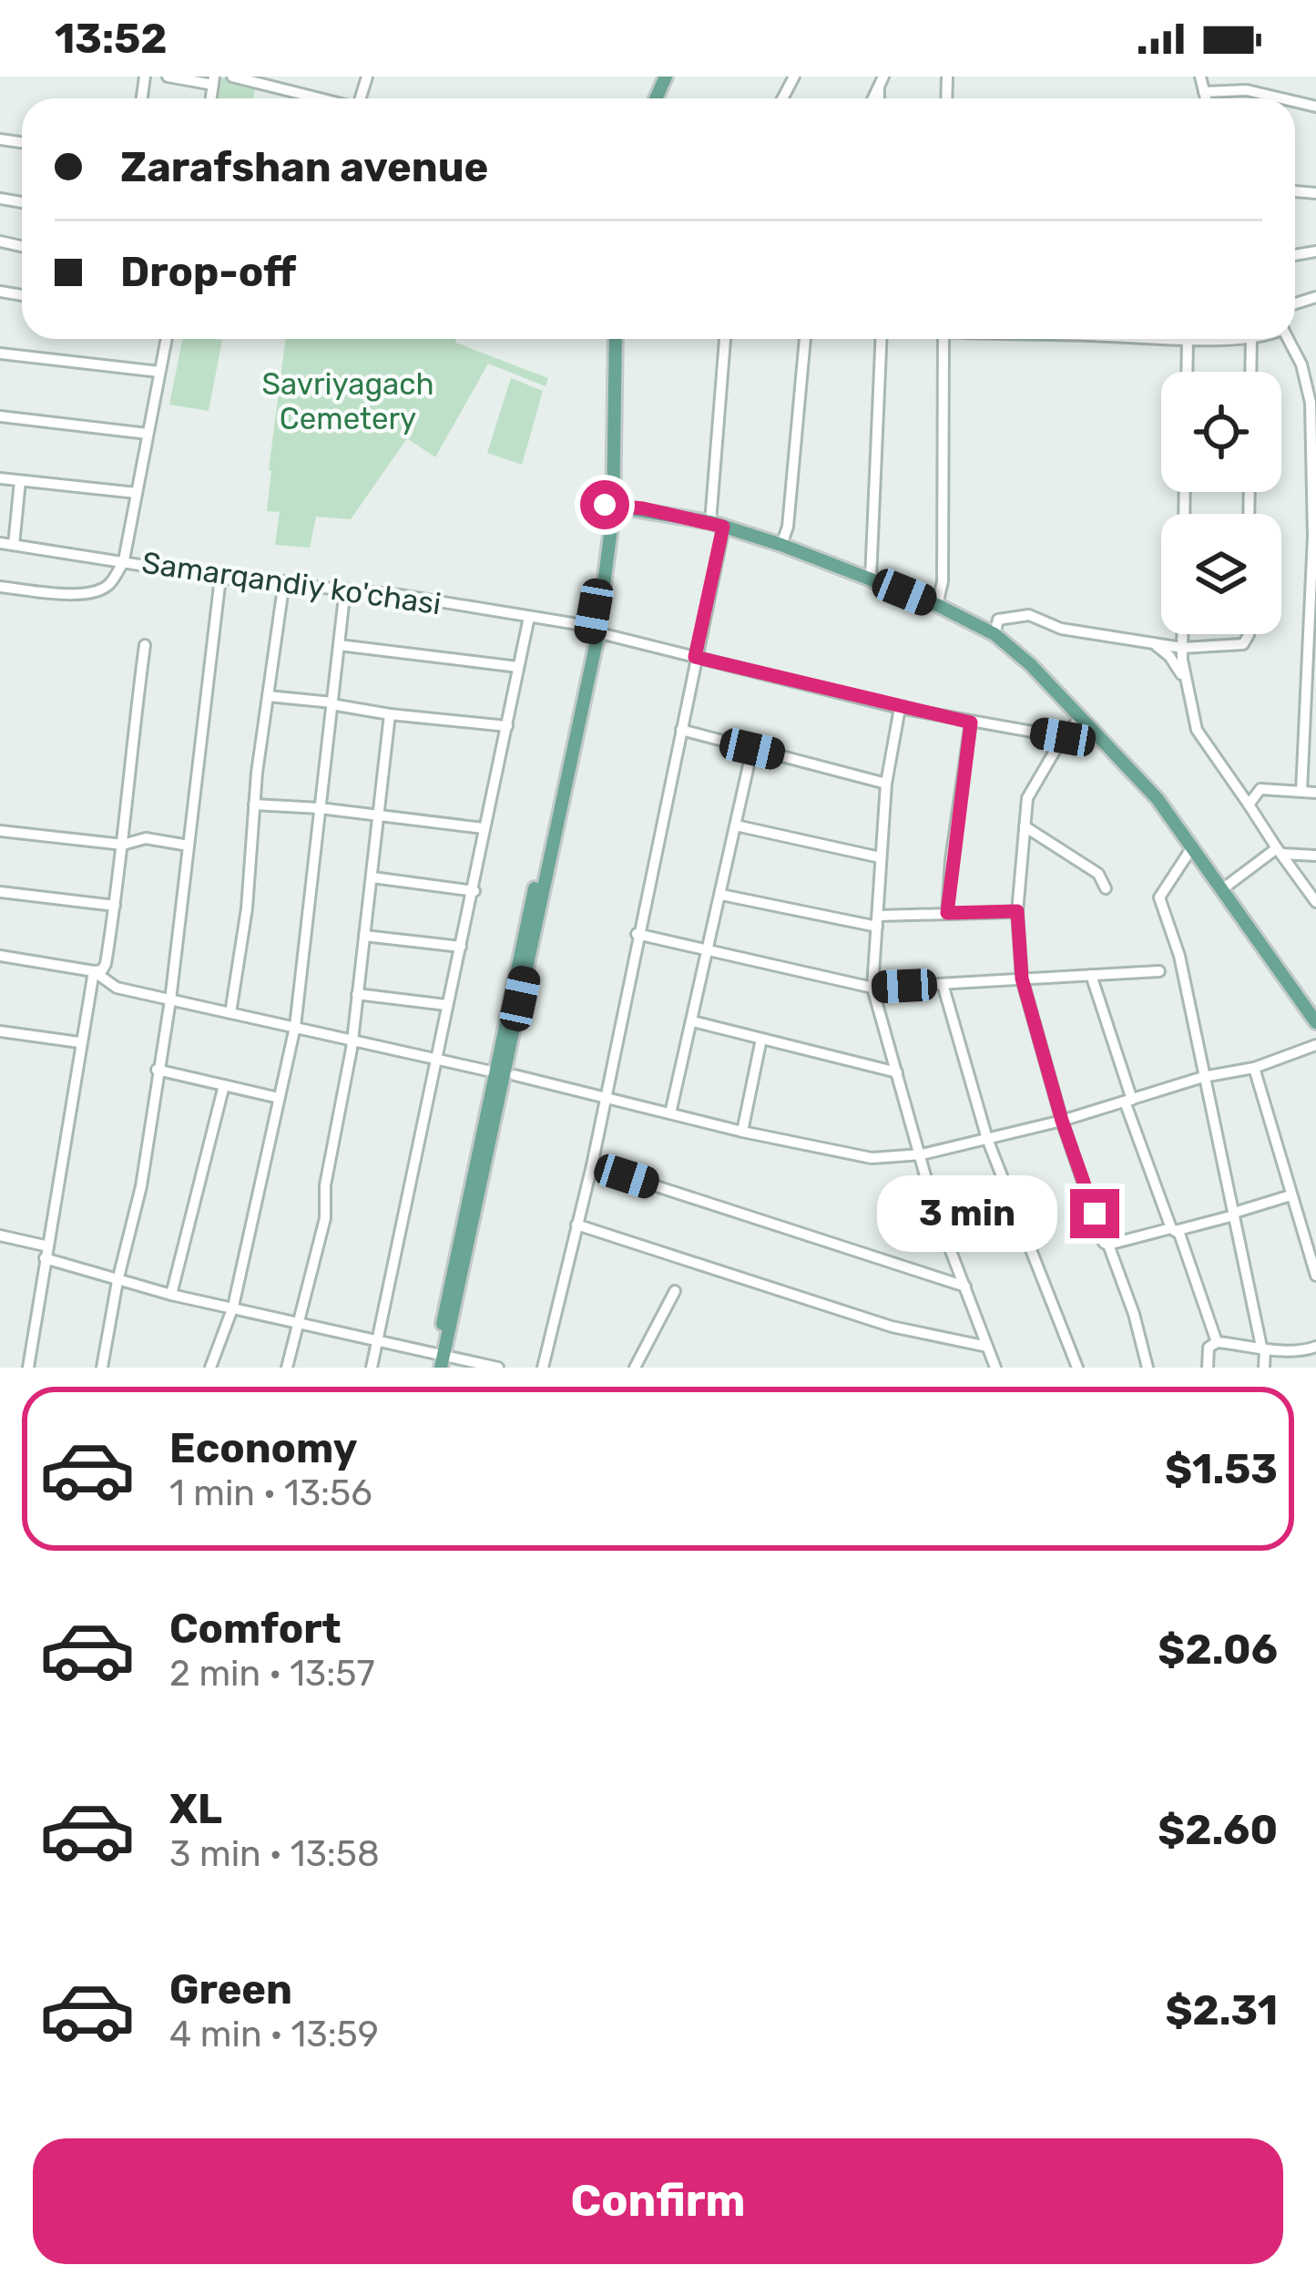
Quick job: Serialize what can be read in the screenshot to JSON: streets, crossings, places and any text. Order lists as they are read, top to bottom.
{
  "streets": {
    "street": ["Samarqandiy ko'chasi"]
  },
  "parks": ["Savriyagach Cemetery"],
  "page": {
    "status": "13:52",
    "banner": ["Zarafshan avenue", "Drop-off"],
    "bubble": "3 min",
    "list": [
      {
        "name": "Economy",
        "note": "1 min · 13:56",
        "value": "$1.53"
      },
      {
        "name": "Comfort",
        "note": "2 min · 13:57",
        "value": "$2.06"
      },
      {
        "name": "XL",
        "note": "3 min · 13:58",
        "value": "$2.60"
      },
      {
        "name": "Green",
        "note": "4 min · 13:59",
        "value": "$2.31"
      }
    ],
    "buttons": "Confirm"
  }
}
